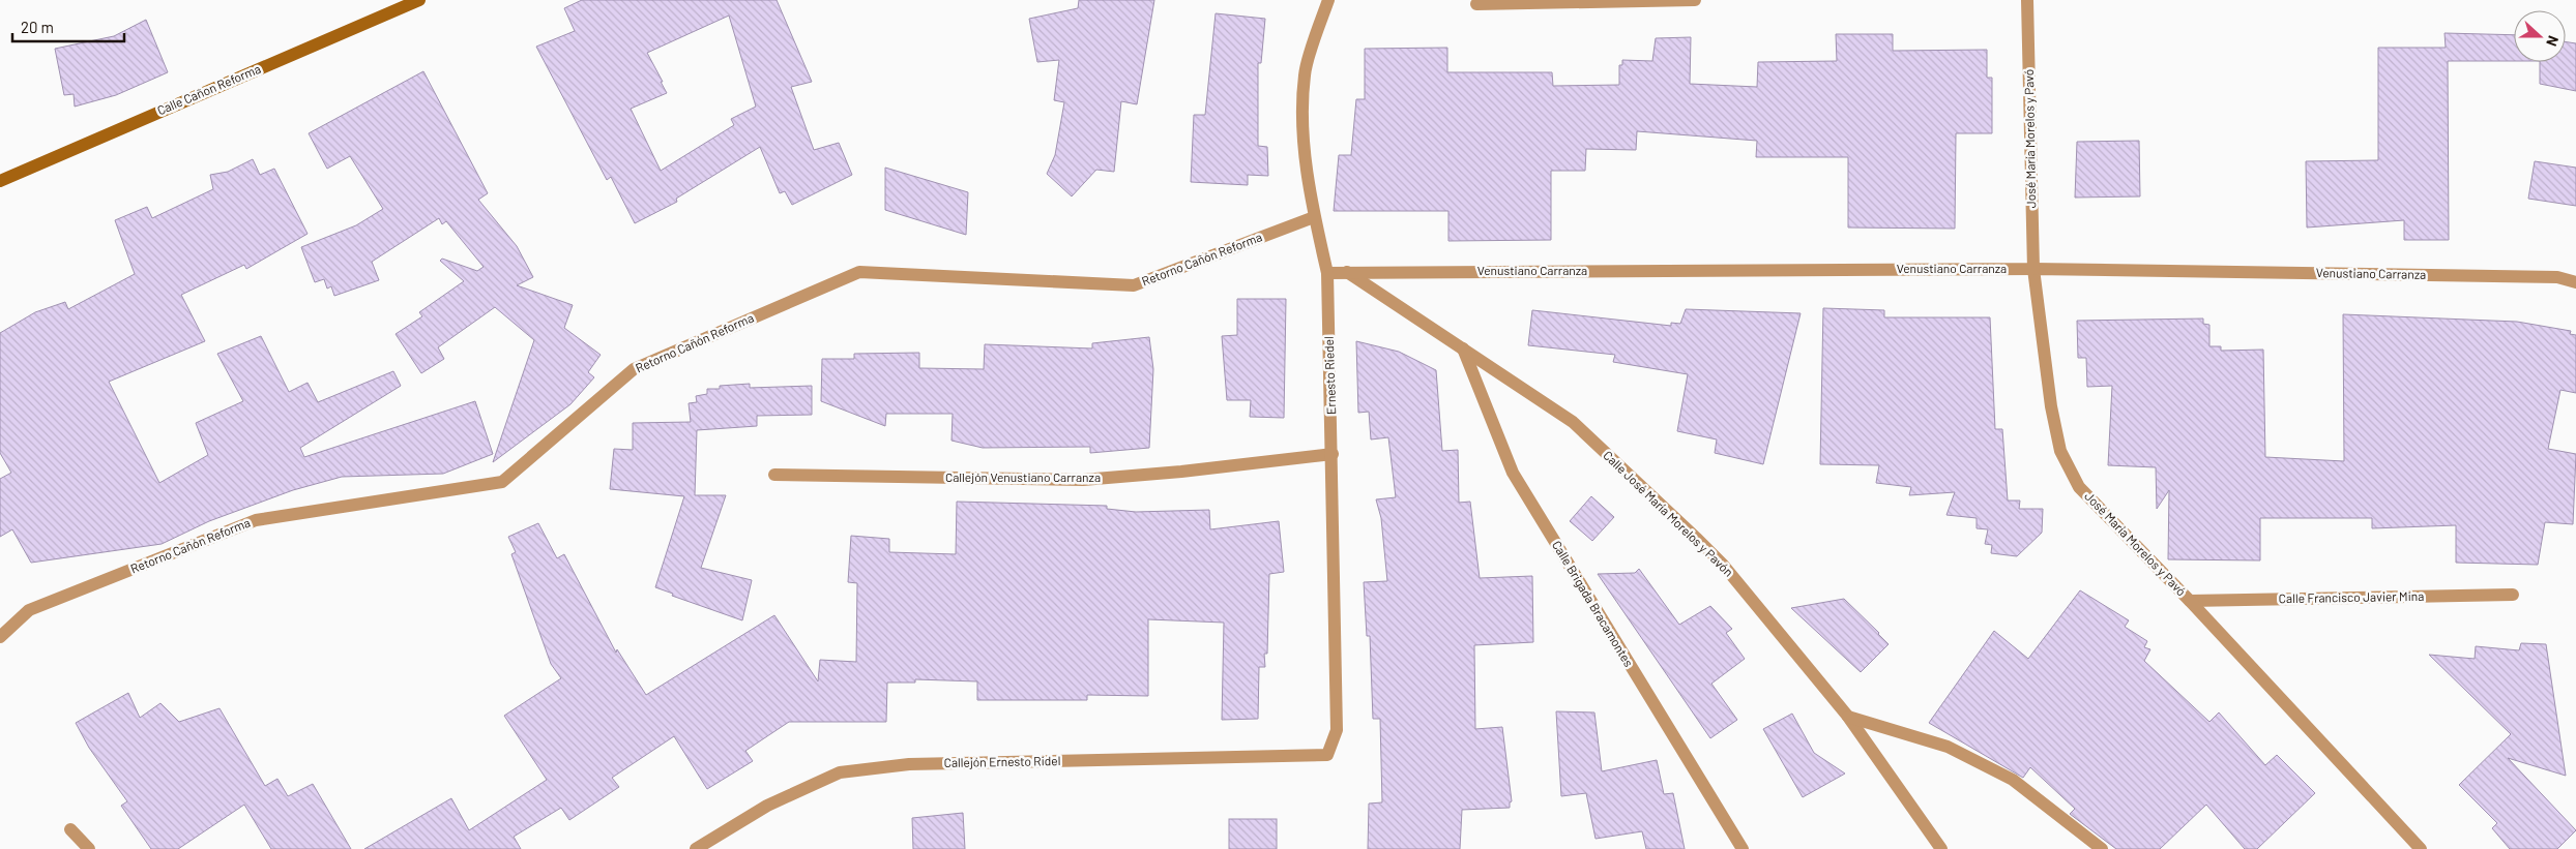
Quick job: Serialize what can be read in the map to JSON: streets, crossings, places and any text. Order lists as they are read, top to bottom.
{
  "streets": {
    "main road": ["Calle Cañon Reforma"],
    "street": [
      "José María Morelos y Pavó",
      "Retorno Cañón Reforma",
      "Venustiano Carranza",
      "Ernesto Riedel",
      "Callejón Venustiano Carranza",
      "Calle José María Morelos y Pavón",
      "Calle Francisco Javier Mina",
      "Calle Brigada Bracamontes",
      "Callejón Ernesto Ridel"
    ]
  },
  "crossings": [
    ["José María Morelos y Pavó", "Venustiano Carranza"],
    ["José María Morelos y Pavó", "Calle Francisco Javier Mina"],
    ["Retorno Cañón Reforma", "Ernesto Riedel"],
    ["Venustiano Carranza", "Ernesto Riedel"],
    ["Venustiano Carranza", "Calle José María Morelos y Pavón"],
    ["Ernesto Riedel", "Callejón Venustiano Carranza"],
    ["Ernesto Riedel", "Callejón Ernesto Ridel"],
    ["Calle José María Morelos y Pavón", "Calle Brigada Bracamontes"]
  ],
  "scale_bar": "20 m",
  "north": "right"
}
